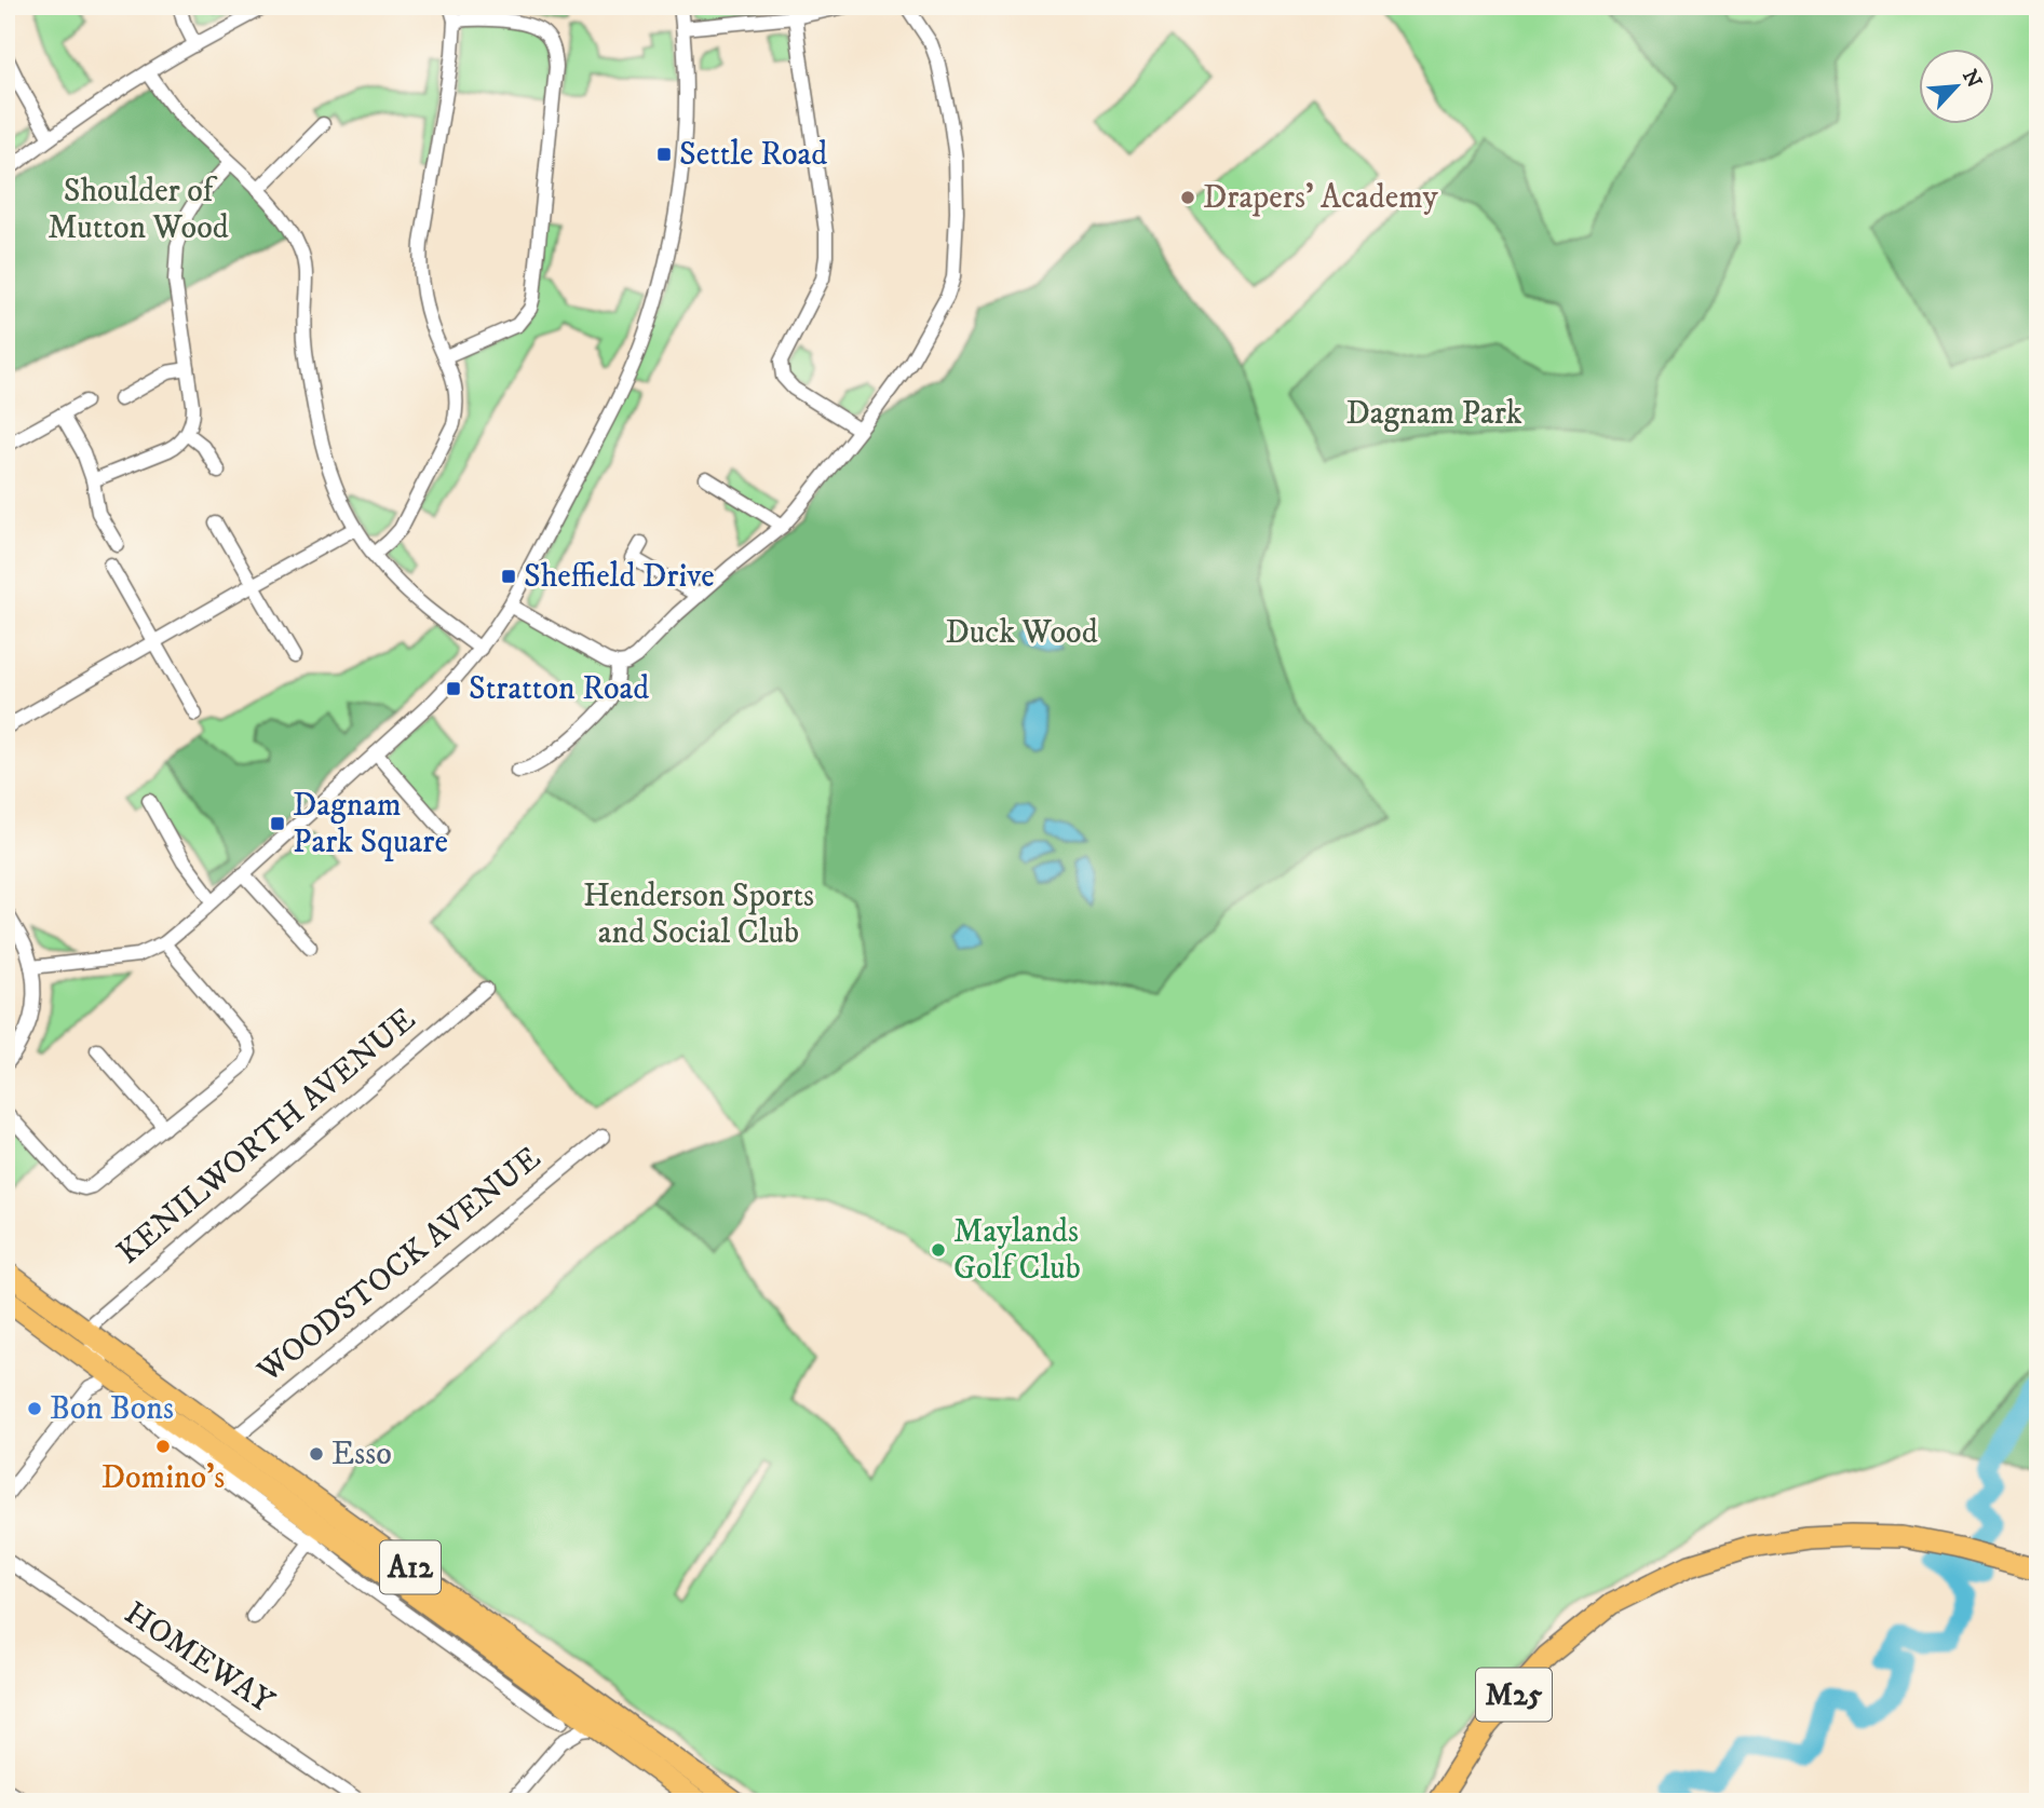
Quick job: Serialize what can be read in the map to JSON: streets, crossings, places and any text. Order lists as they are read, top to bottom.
{
  "streets": {
    "highway": ["A12", "M25"],
    "street": ["KENILWORTH AVENUE", "WOODSTOCK AVENUE", "HOMEWAY"]
  },
  "crossings": [
    ["KENILWORTH AVENUE", "A12"],
    ["WOODSTOCK AVENUE", "A12"]
  ],
  "parks": [
    "Shoulder of Mutton Wood",
    "Dagnam Park",
    "Duck Wood",
    "Henderson Sports and Social Club"
  ],
  "places": {
    "transit": [
      "Settle Road",
      "Sheffield Drive",
      "Stratton Road",
      "Dagnam Park Square"
    ],
    "other": [
      "Drapers' Academy",
      "Maylands Golf Club",
      "Bon Bons",
      "Domino's",
      "Esso"
    ]
  },
  "north": "top right"
}
